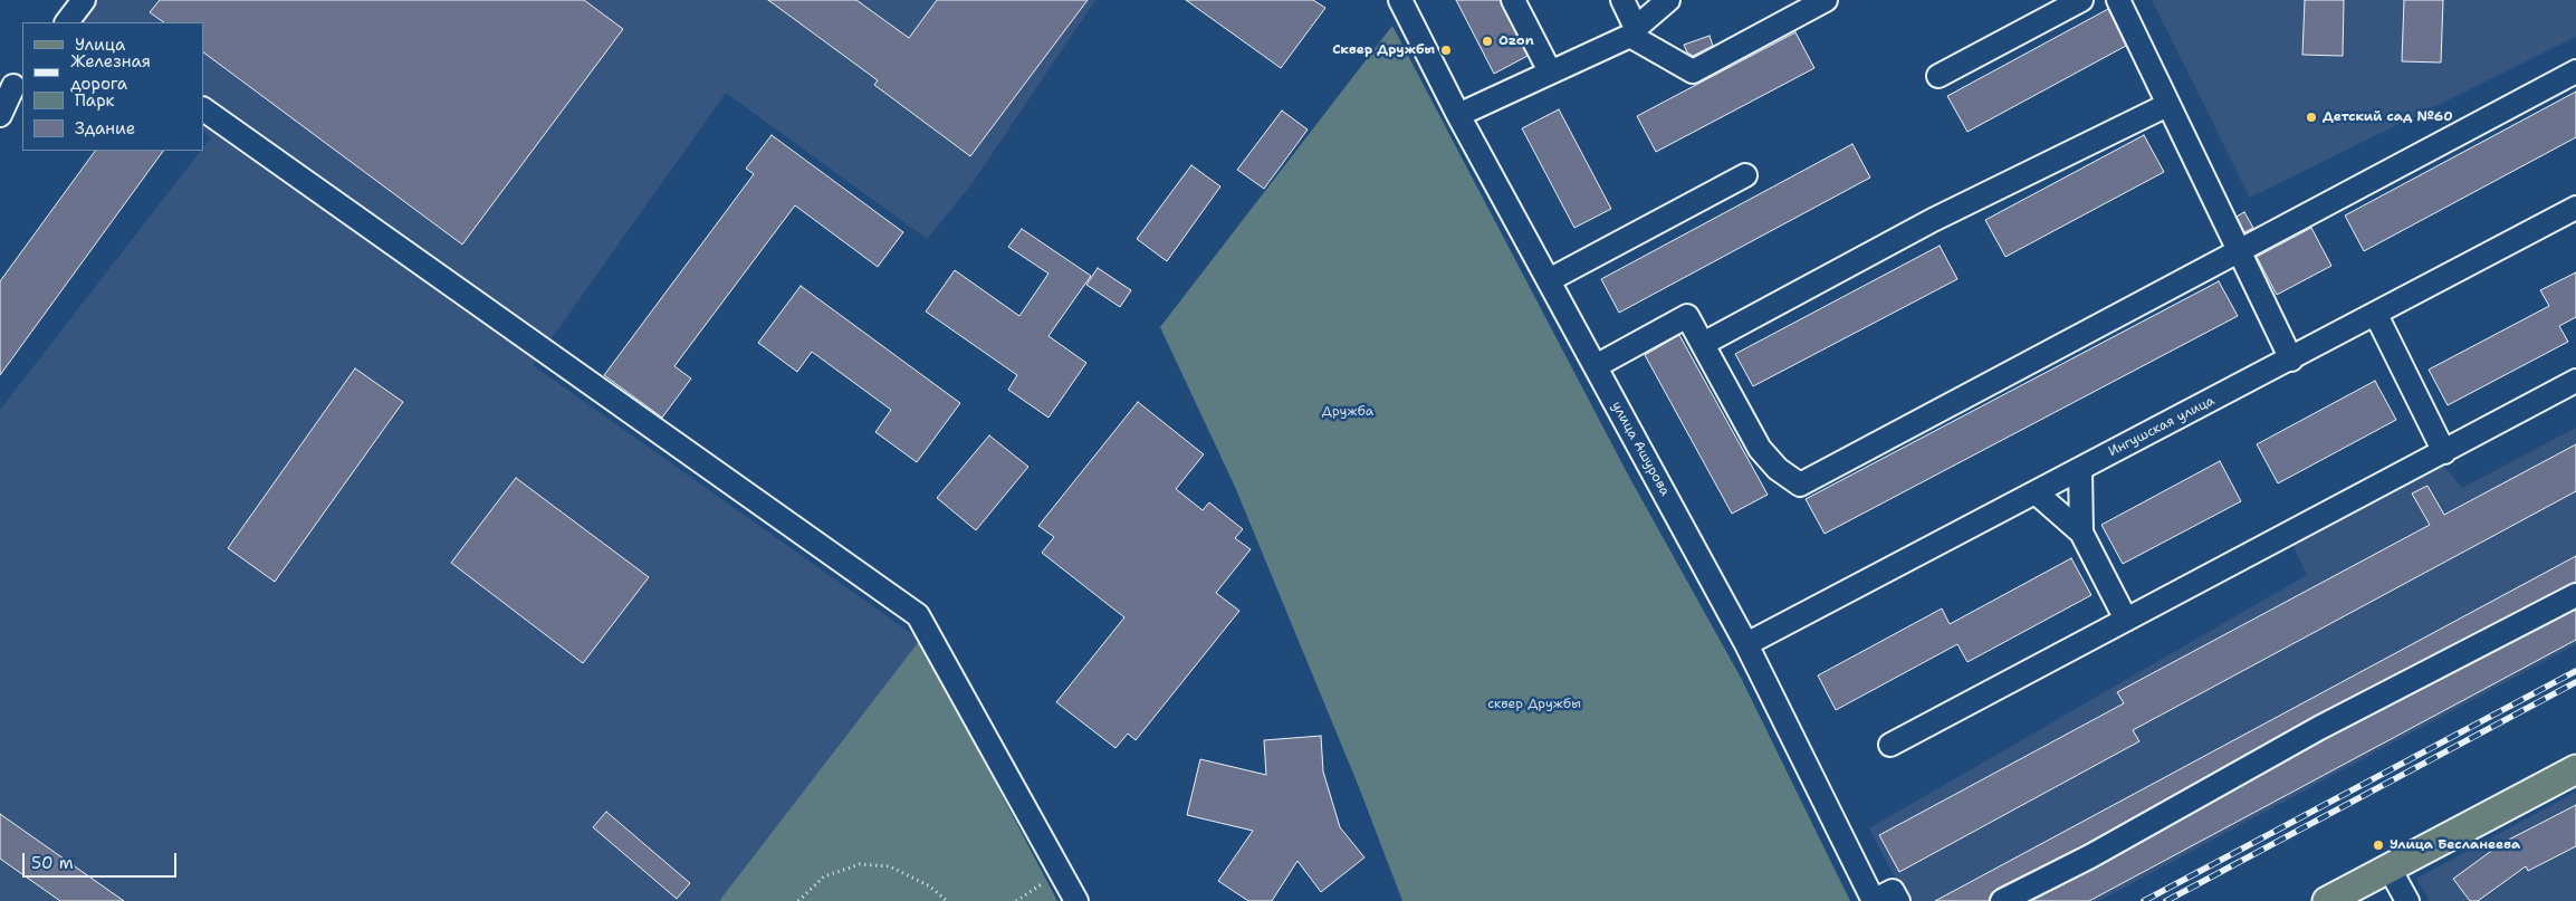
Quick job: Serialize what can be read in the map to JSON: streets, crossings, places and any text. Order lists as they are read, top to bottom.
{
  "streets": {
    "street": ["Ингушская улица", "улица Ашурова"]
  },
  "crossings": [
    ["Ингушская улица", "улица Ашурова"]
  ],
  "parks": ["Дружба", "сквер Дружбы"],
  "places": [
    "Ozon",
    "Сквер Дружбы",
    "Детский сад №60",
    "Улица Бесланеева"
  ],
  "legend": [
    "Улица",
    "Железная дорога",
    "Парк",
    "Здание"
  ],
  "scale_bar": "50 m"
}
